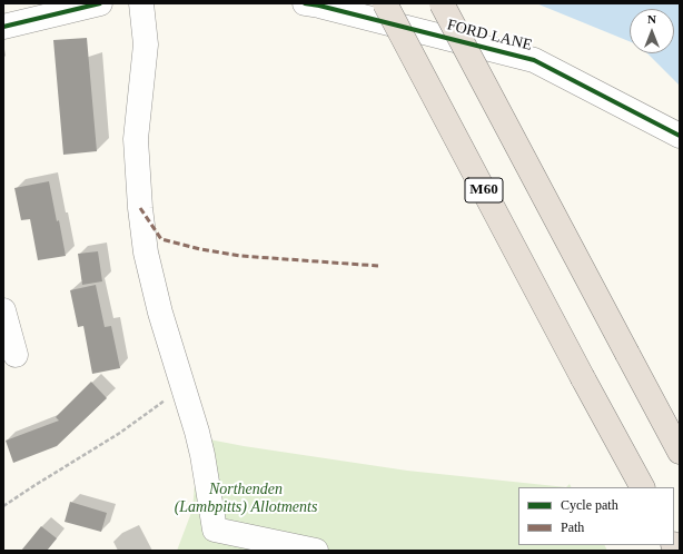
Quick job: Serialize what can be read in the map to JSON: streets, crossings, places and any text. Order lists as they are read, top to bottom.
{
  "streets": {
    "highway": ["M60"],
    "street": ["FORD LANE"]
  },
  "parks": ["Northenden (Lambpitts) Allotments"],
  "legend": ["Cycle path", "Path"],
  "north": "top"
}
